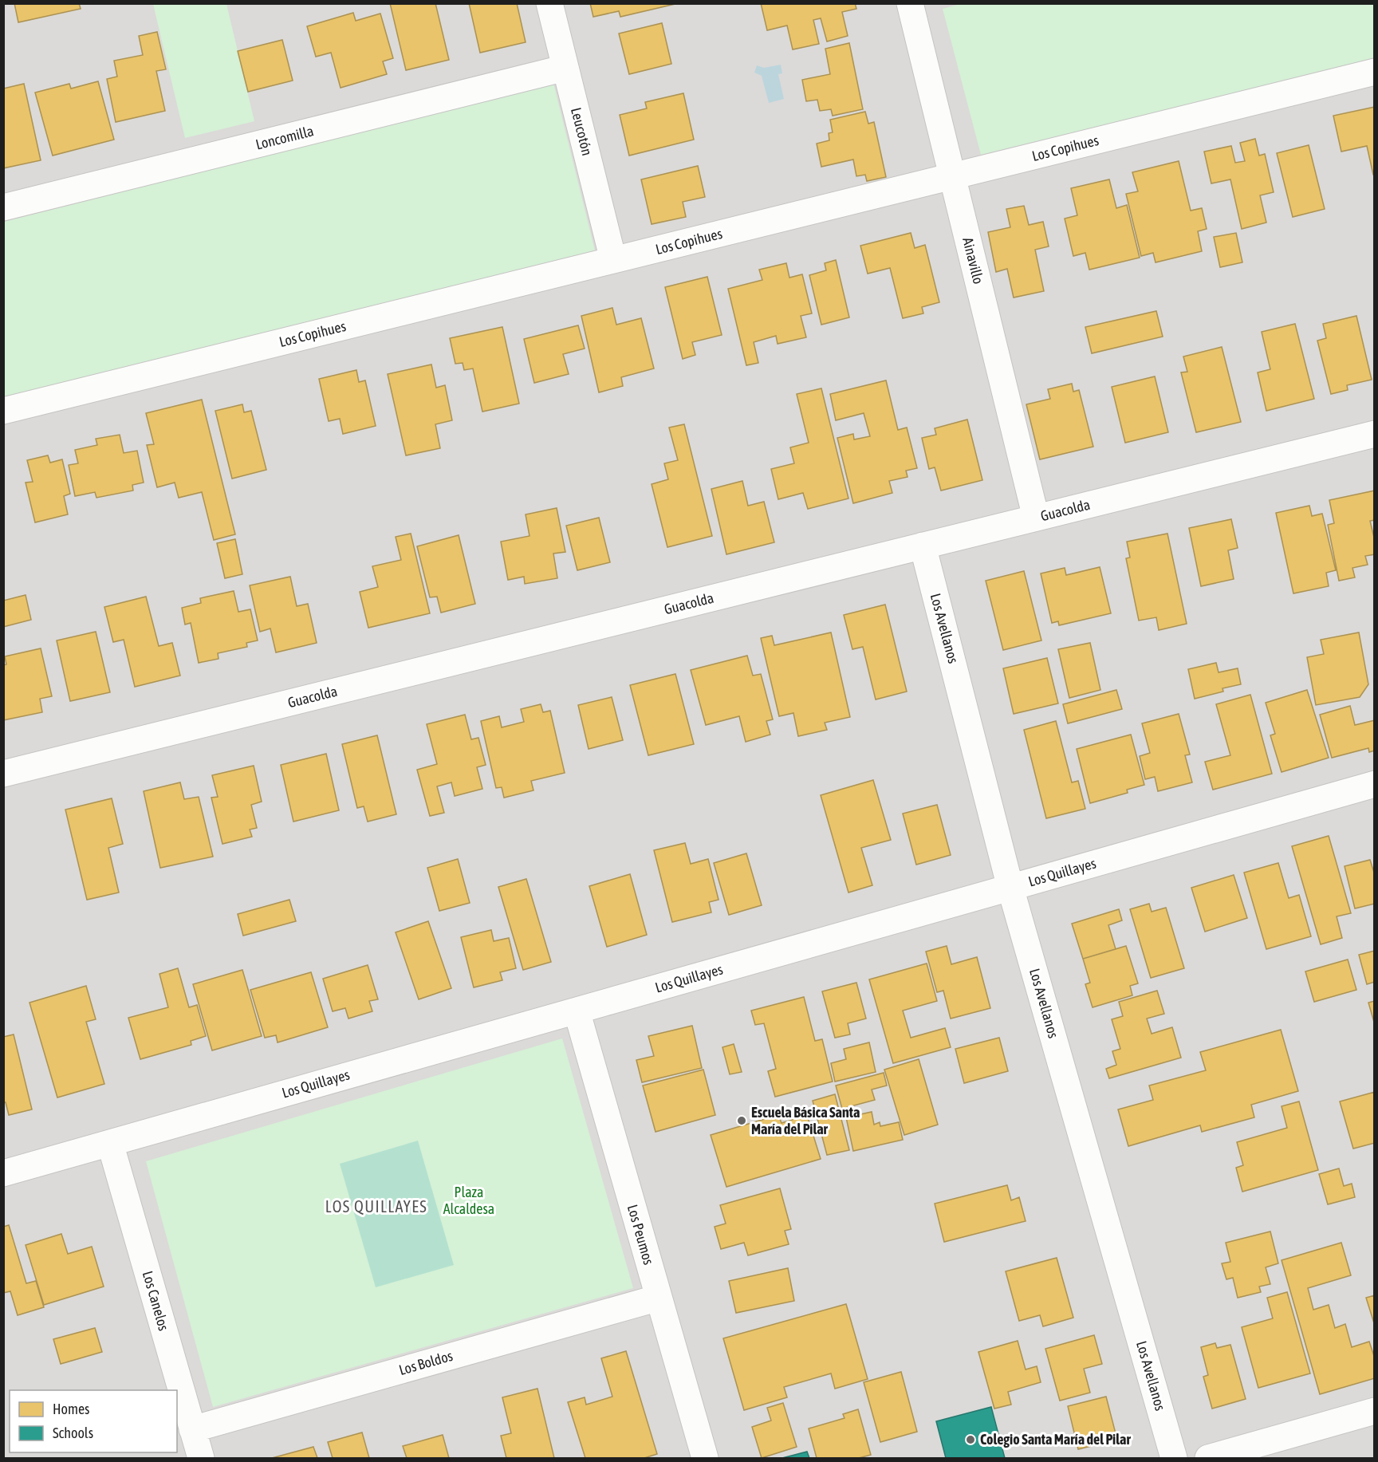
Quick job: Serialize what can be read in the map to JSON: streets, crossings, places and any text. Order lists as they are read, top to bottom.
{
  "streets": {
    "street": [
      "Leucotón",
      "Loncomilla",
      "Los Copihues",
      "Ainavillo",
      "Guacolda",
      "Los Avellanos",
      "Los Quillayes",
      "Los Peumos",
      "Los Canelos",
      "Los Boldos"
    ]
  },
  "crossings": [
    ["Leucotón", "Loncomilla"],
    ["Leucotón", "Los Copihues"],
    ["Los Copihues", "Ainavillo"],
    ["Ainavillo", "Guacolda"],
    ["Guacolda", "Los Avellanos"],
    ["Los Avellanos", "Los Quillayes"],
    ["Los Quillayes", "Los Peumos"],
    ["Los Quillayes", "Los Canelos"],
    ["Los Peumos", "Los Boldos"],
    ["Los Canelos", "Los Boldos"]
  ],
  "districts": ["LOS QUILLAYES"],
  "parks": ["Plaza Alcaldesa"],
  "places": ["Escuela Básica Santa María del Pilar", "Colegio Santa María del Pilar"],
  "legend": ["Homes", "Schools"]
}
